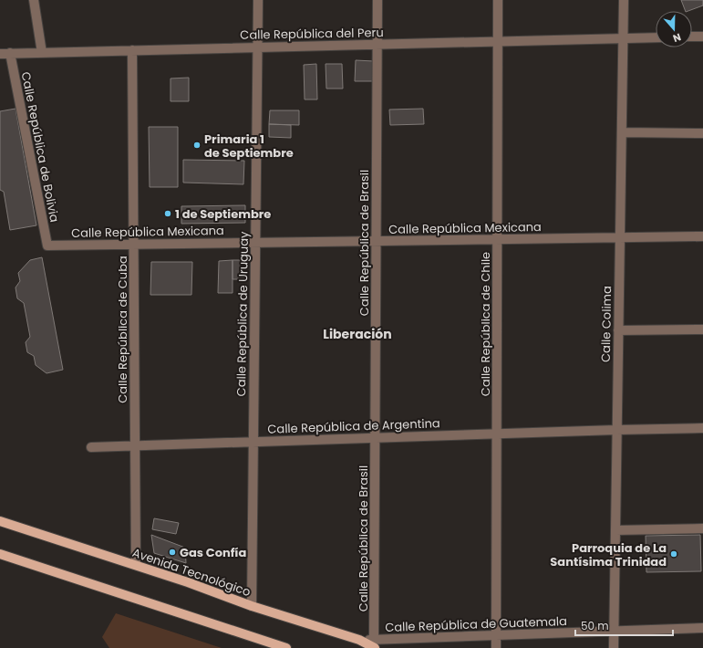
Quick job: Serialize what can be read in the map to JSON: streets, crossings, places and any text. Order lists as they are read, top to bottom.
{
  "streets": {
    "main road": ["Avenida Tecnológico"],
    "street": [
      "Calle República del Peru",
      "Calle República de Bolivia",
      "Calle República Mexicana",
      "Calle República de Brasil",
      "Calle República de Uruguay",
      "Calle República de Chile",
      "Calle Colima",
      "Calle República de Cuba",
      "Calle República de Argentina",
      "Calle República de Guatemala"
    ]
  },
  "crossings": [
    ["Calle República del Peru", "Calle República de Bolivia"],
    ["Calle República del Peru", "Calle República de Brasil"],
    ["Calle República del Peru", "Calle República de Uruguay"],
    ["Calle República del Peru", "Calle República de Chile"],
    ["Calle República del Peru", "Calle Colima"],
    ["Calle República del Peru", "Calle República de Cuba"],
    ["Calle República de Bolivia", "Calle República Mexicana"],
    ["Calle República Mexicana", "Calle República de Brasil"],
    ["Calle República Mexicana", "Calle República de Uruguay"],
    ["Calle República Mexicana", "Calle República de Chile"],
    ["Calle República Mexicana", "Calle Colima"],
    ["Calle República Mexicana", "Calle República de Cuba"],
    ["Calle República de Brasil", "Calle República de Argentina"],
    ["Calle República de Brasil", "Avenida Tecnológico"],
    ["Calle República de Brasil", "Calle República de Guatemala"],
    ["Calle República de Uruguay", "Calle República de Argentina"],
    ["Calle República de Uruguay", "Avenida Tecnológico"],
    ["Calle República de Chile", "Calle República de Argentina"],
    ["Calle República de Chile", "Calle República de Guatemala"],
    ["Calle Colima", "Calle República de Argentina"],
    ["Calle Colima", "Calle República de Guatemala"],
    ["Calle República de Cuba", "Calle República de Argentina"],
    ["Calle República de Cuba", "Avenida Tecnológico"],
    ["Avenida Tecnológico", "Calle República de Guatemala"]
  ],
  "districts": ["Liberación"],
  "places": [
    "Primaria 1 de Septiembre",
    "1 de Septiembre",
    "Gas Confía",
    "Parroquia de La Santísima Trinidad"
  ],
  "scale_bar": "50 m",
  "north": "bottom"
}
